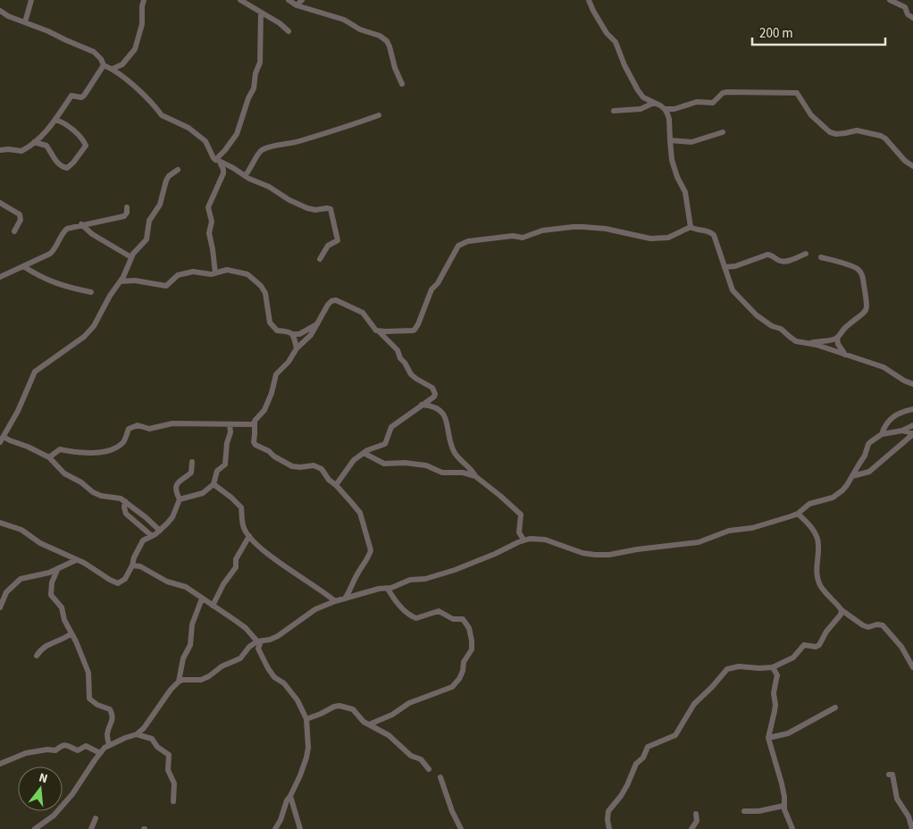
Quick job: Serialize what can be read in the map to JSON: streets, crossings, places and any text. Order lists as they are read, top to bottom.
{
  "scale_bar": "200 m",
  "north": "top"
}
